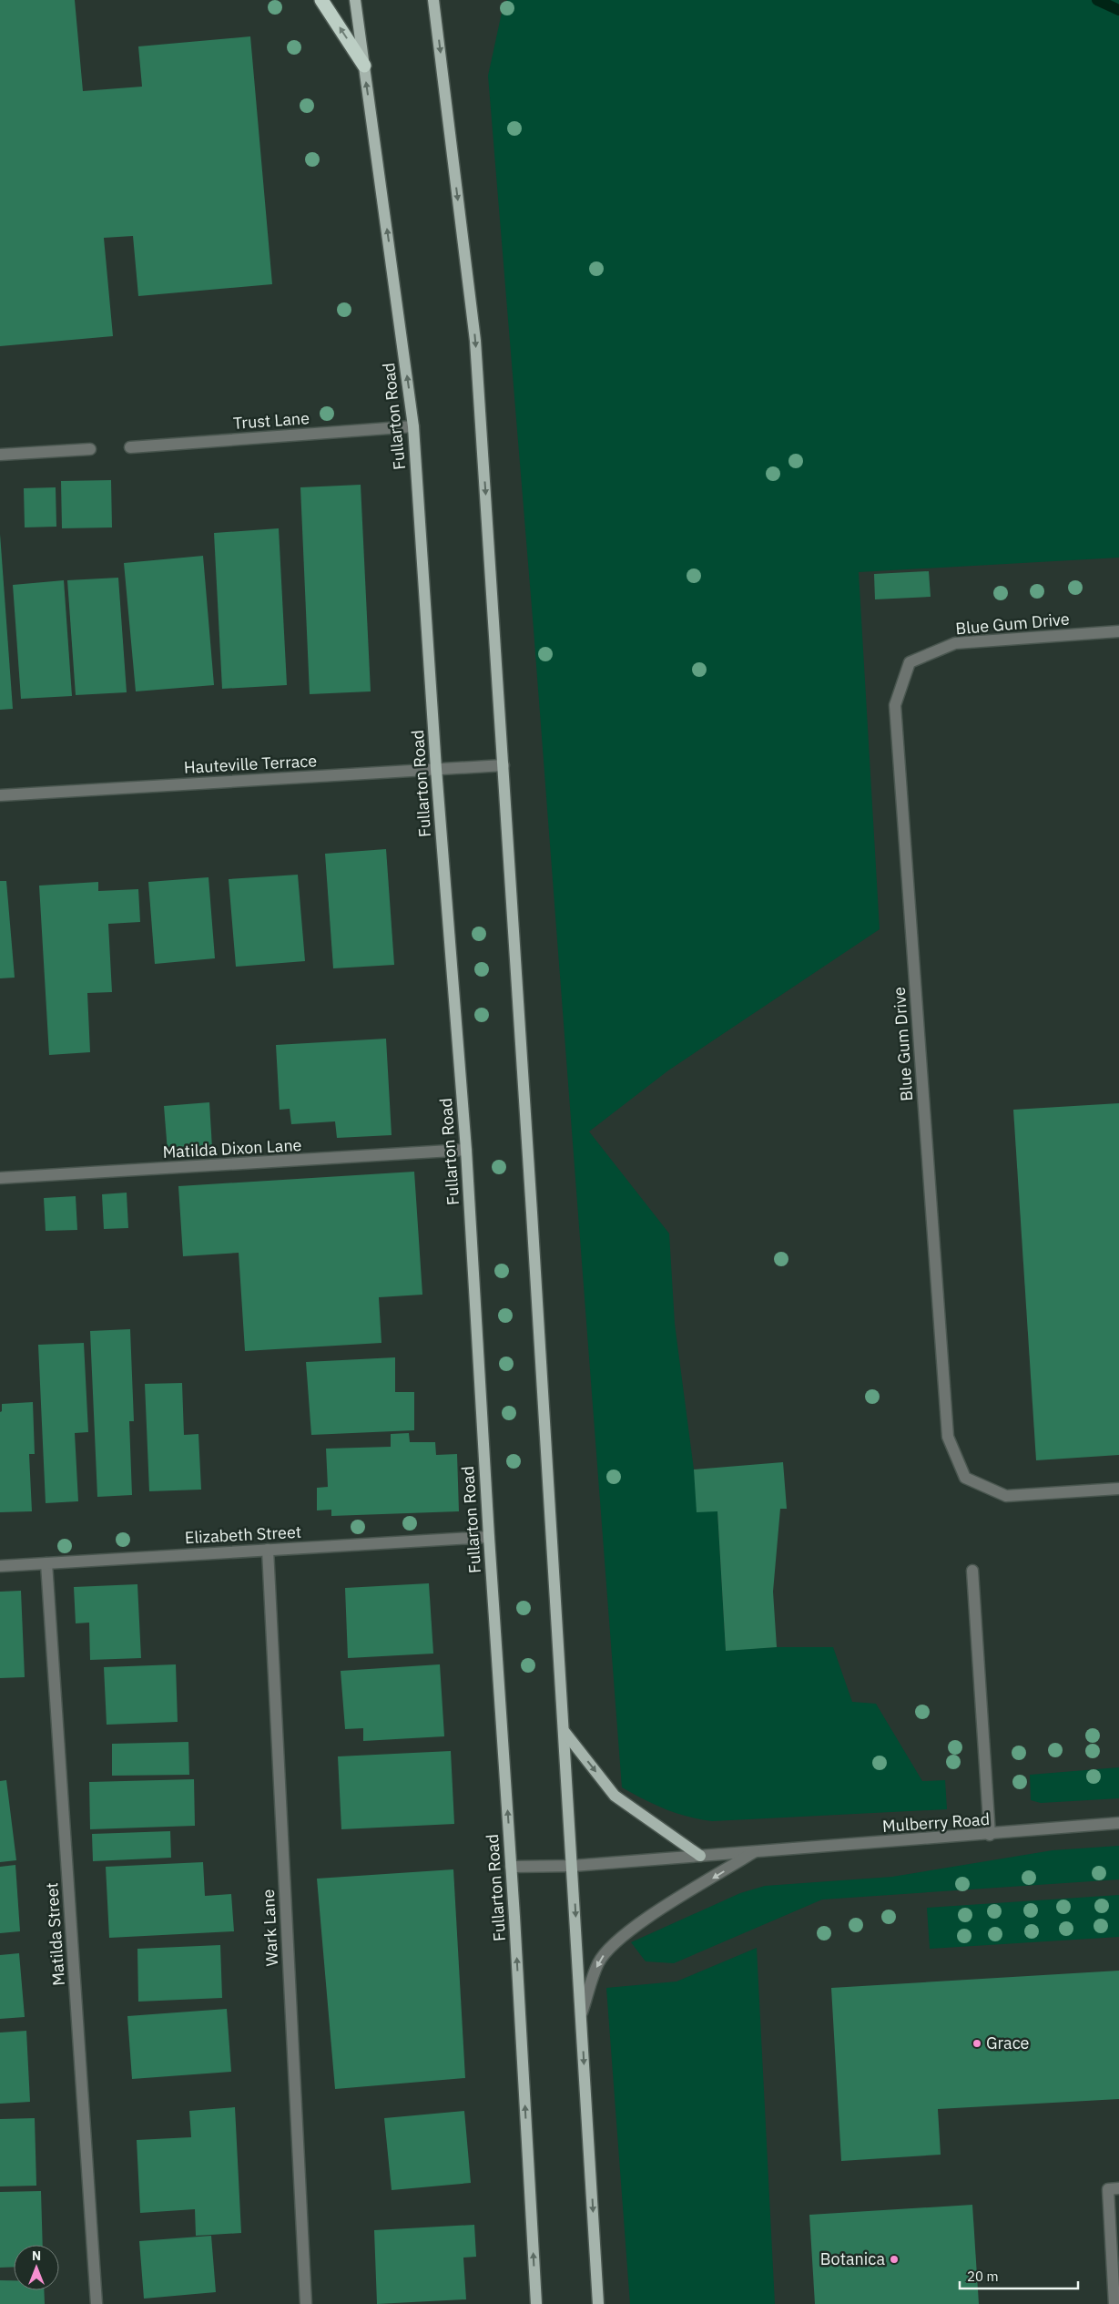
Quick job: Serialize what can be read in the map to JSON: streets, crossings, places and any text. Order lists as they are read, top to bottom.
{
  "streets": {
    "main road": ["Fullarton Road"],
    "street": [
      "Trust Lane",
      "Blue Gum Drive",
      "Hauteville Terrace",
      "Matilda Dixon Lane",
      "Elizabeth Street",
      "Mulberry Road",
      "Wark Lane",
      "Matilda Street"
    ]
  },
  "crossings": [
    ["Fullarton Road", "Trust Lane"],
    ["Fullarton Road", "Hauteville Terrace"],
    ["Fullarton Road", "Matilda Dixon Lane"],
    ["Fullarton Road", "Elizabeth Street"],
    ["Fullarton Road", "Mulberry Road"],
    ["Elizabeth Street", "Wark Lane"],
    ["Elizabeth Street", "Matilda Street"]
  ],
  "places": ["Grace", "Botanica"],
  "scale_bar": "20 m",
  "north": "top"
}
